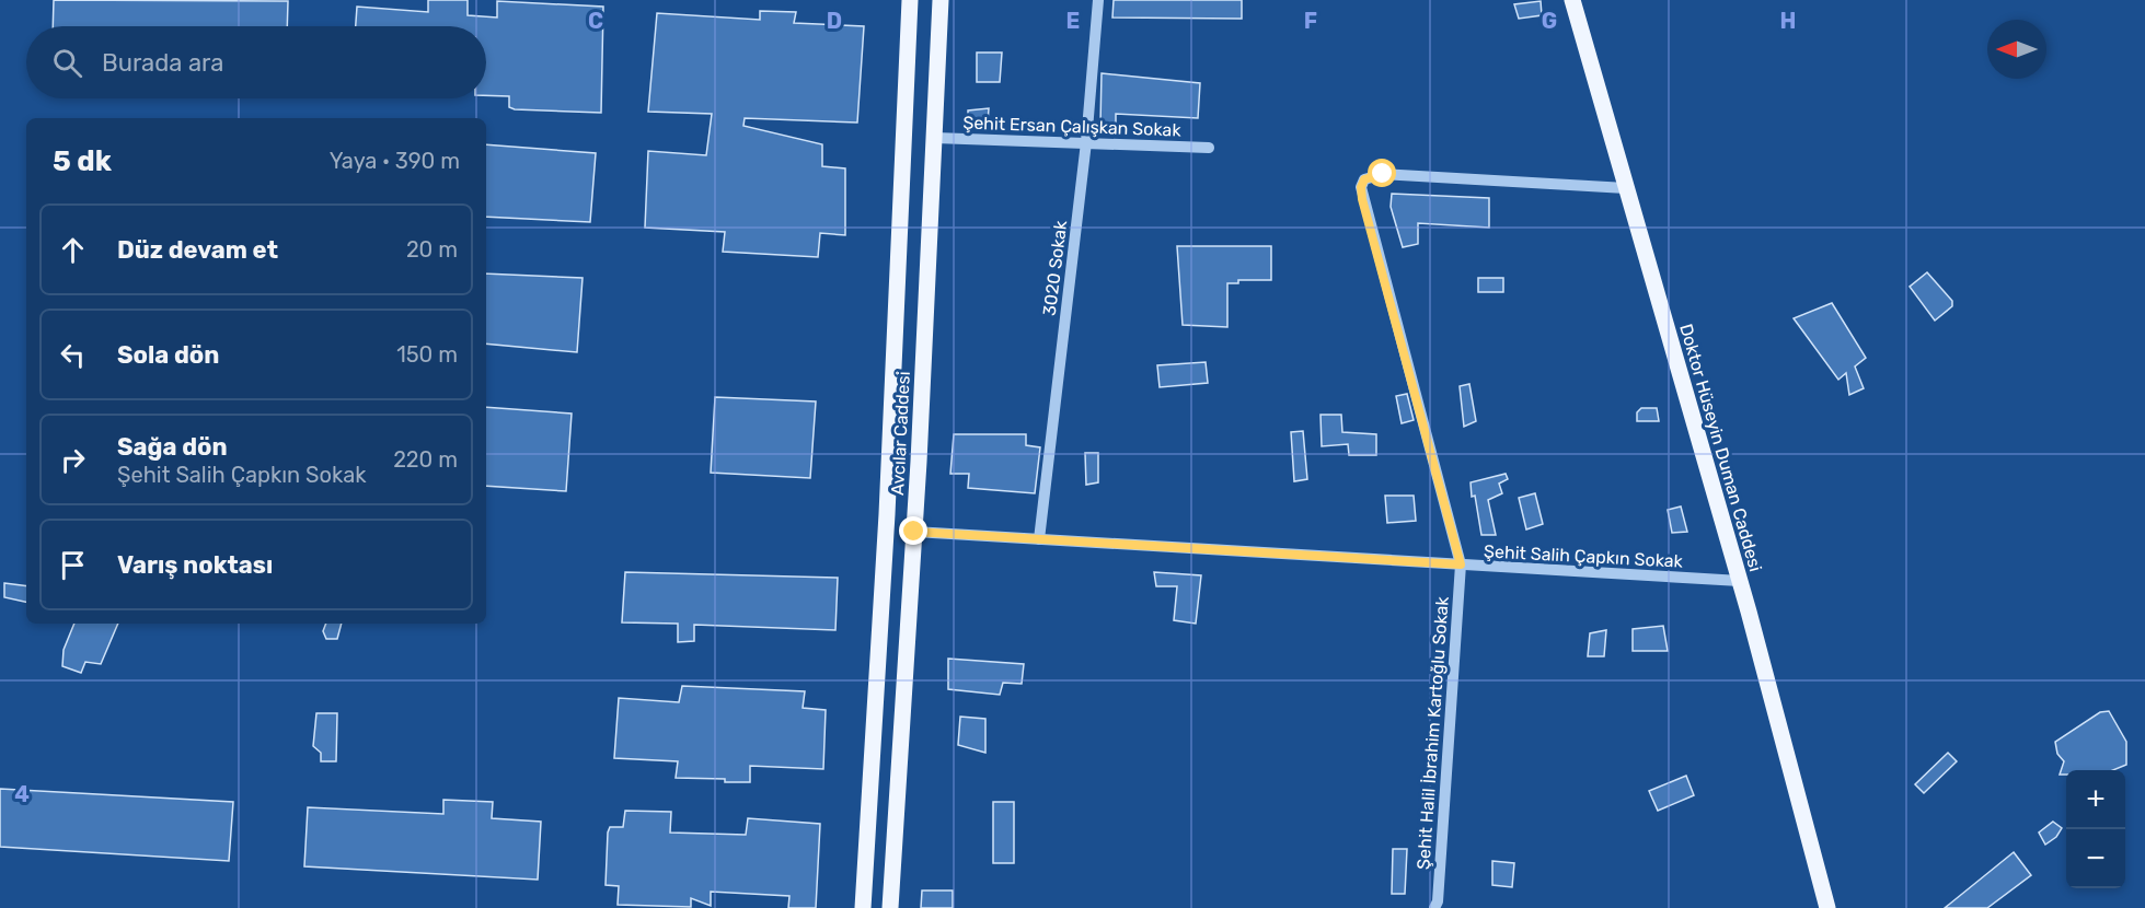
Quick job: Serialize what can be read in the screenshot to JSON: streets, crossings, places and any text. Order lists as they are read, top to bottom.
{
  "streets": {
    "main road": ["Avcılar Caddesi", "Doktor Hüseyin Duman Caddesi"],
    "street": [
      "Şehit Ersan Çalışkan Sokak",
      "3020 Sokak",
      "Şehit Salih Çapkın Sokak",
      "Şehit Halil İbrahim Kartoğlu Sokak"
    ]
  },
  "crossings": [
    ["Şehit Ersan Çalışkan Sokak", "3020 Sokak"],
    ["Şehit Ersan Çalışkan Sokak", "Avcılar Caddesi"],
    ["3020 Sokak", "Şehit Salih Çapkın Sokak"],
    ["Avcılar Caddesi", "Şehit Salih Çapkın Sokak"],
    ["Doktor Hüseyin Duman Caddesi", "Şehit Salih Çapkın Sokak"],
    ["Doktor Hüseyin Duman Caddesi", "Şehit Halil İbrahim Kartoğlu Sokak"],
    ["Şehit Salih Çapkın Sokak", "Şehit Halil İbrahim Kartoğlu Sokak"]
  ],
  "north": "left",
  "page": {
    "search": "Burada ara",
    "heading": ["5 dk", "Yaya · 390 m"],
    "list": [
      ["Düz devam et", "20 m"],
      ["Sola dön", "150 m"],
      ["Sağa dön", "Şehit Salih Çapkın Sokak", "220 m"],
      "Varış noktası"
    ],
    "map_buttons": ["+", "−"]
  },
  "grid": {
    "columns": [
      "C",
      "D",
      "E",
      "F",
      "G",
      "H"
    ],
    "rows": ["4"]
  }
}
